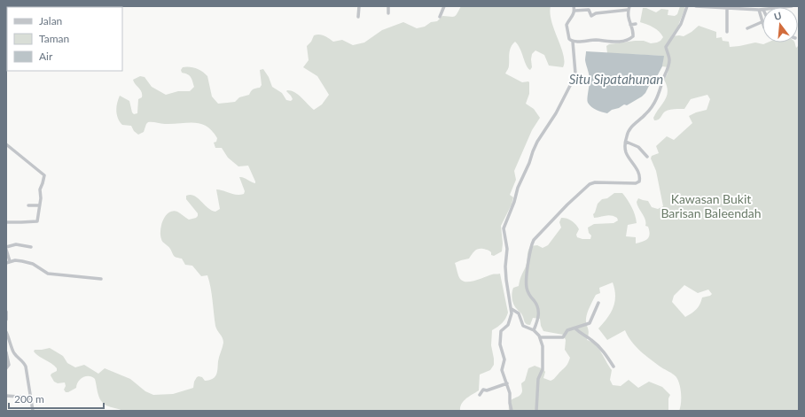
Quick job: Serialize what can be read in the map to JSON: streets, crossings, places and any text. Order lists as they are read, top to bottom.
{
  "water": ["Situ Sipatahunan"],
  "parks": ["Kawasan Bukit Barisan Baleendah"],
  "legend": ["Jalan", "Taman", "Air"],
  "scale_bar": "200 m",
  "north": "top"
}
